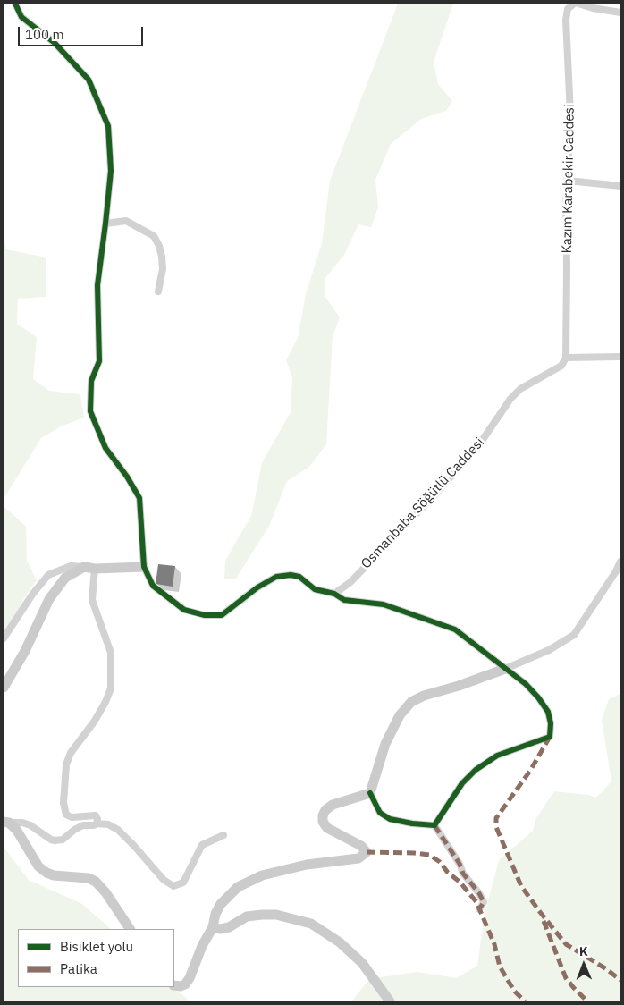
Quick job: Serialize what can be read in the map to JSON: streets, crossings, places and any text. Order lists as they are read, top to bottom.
{
  "streets": {
    "street": ["Kazım Karabekir Caddesi", "Osmanbaba Söğütlü Caddesi"]
  },
  "crossings": [
    ["Kazım Karabekir Caddesi", "Osmanbaba Söğütlü Caddesi"]
  ],
  "legend": ["Bisiklet yolu", "Patika"],
  "scale_bar": "100 m",
  "north": "top"
}
